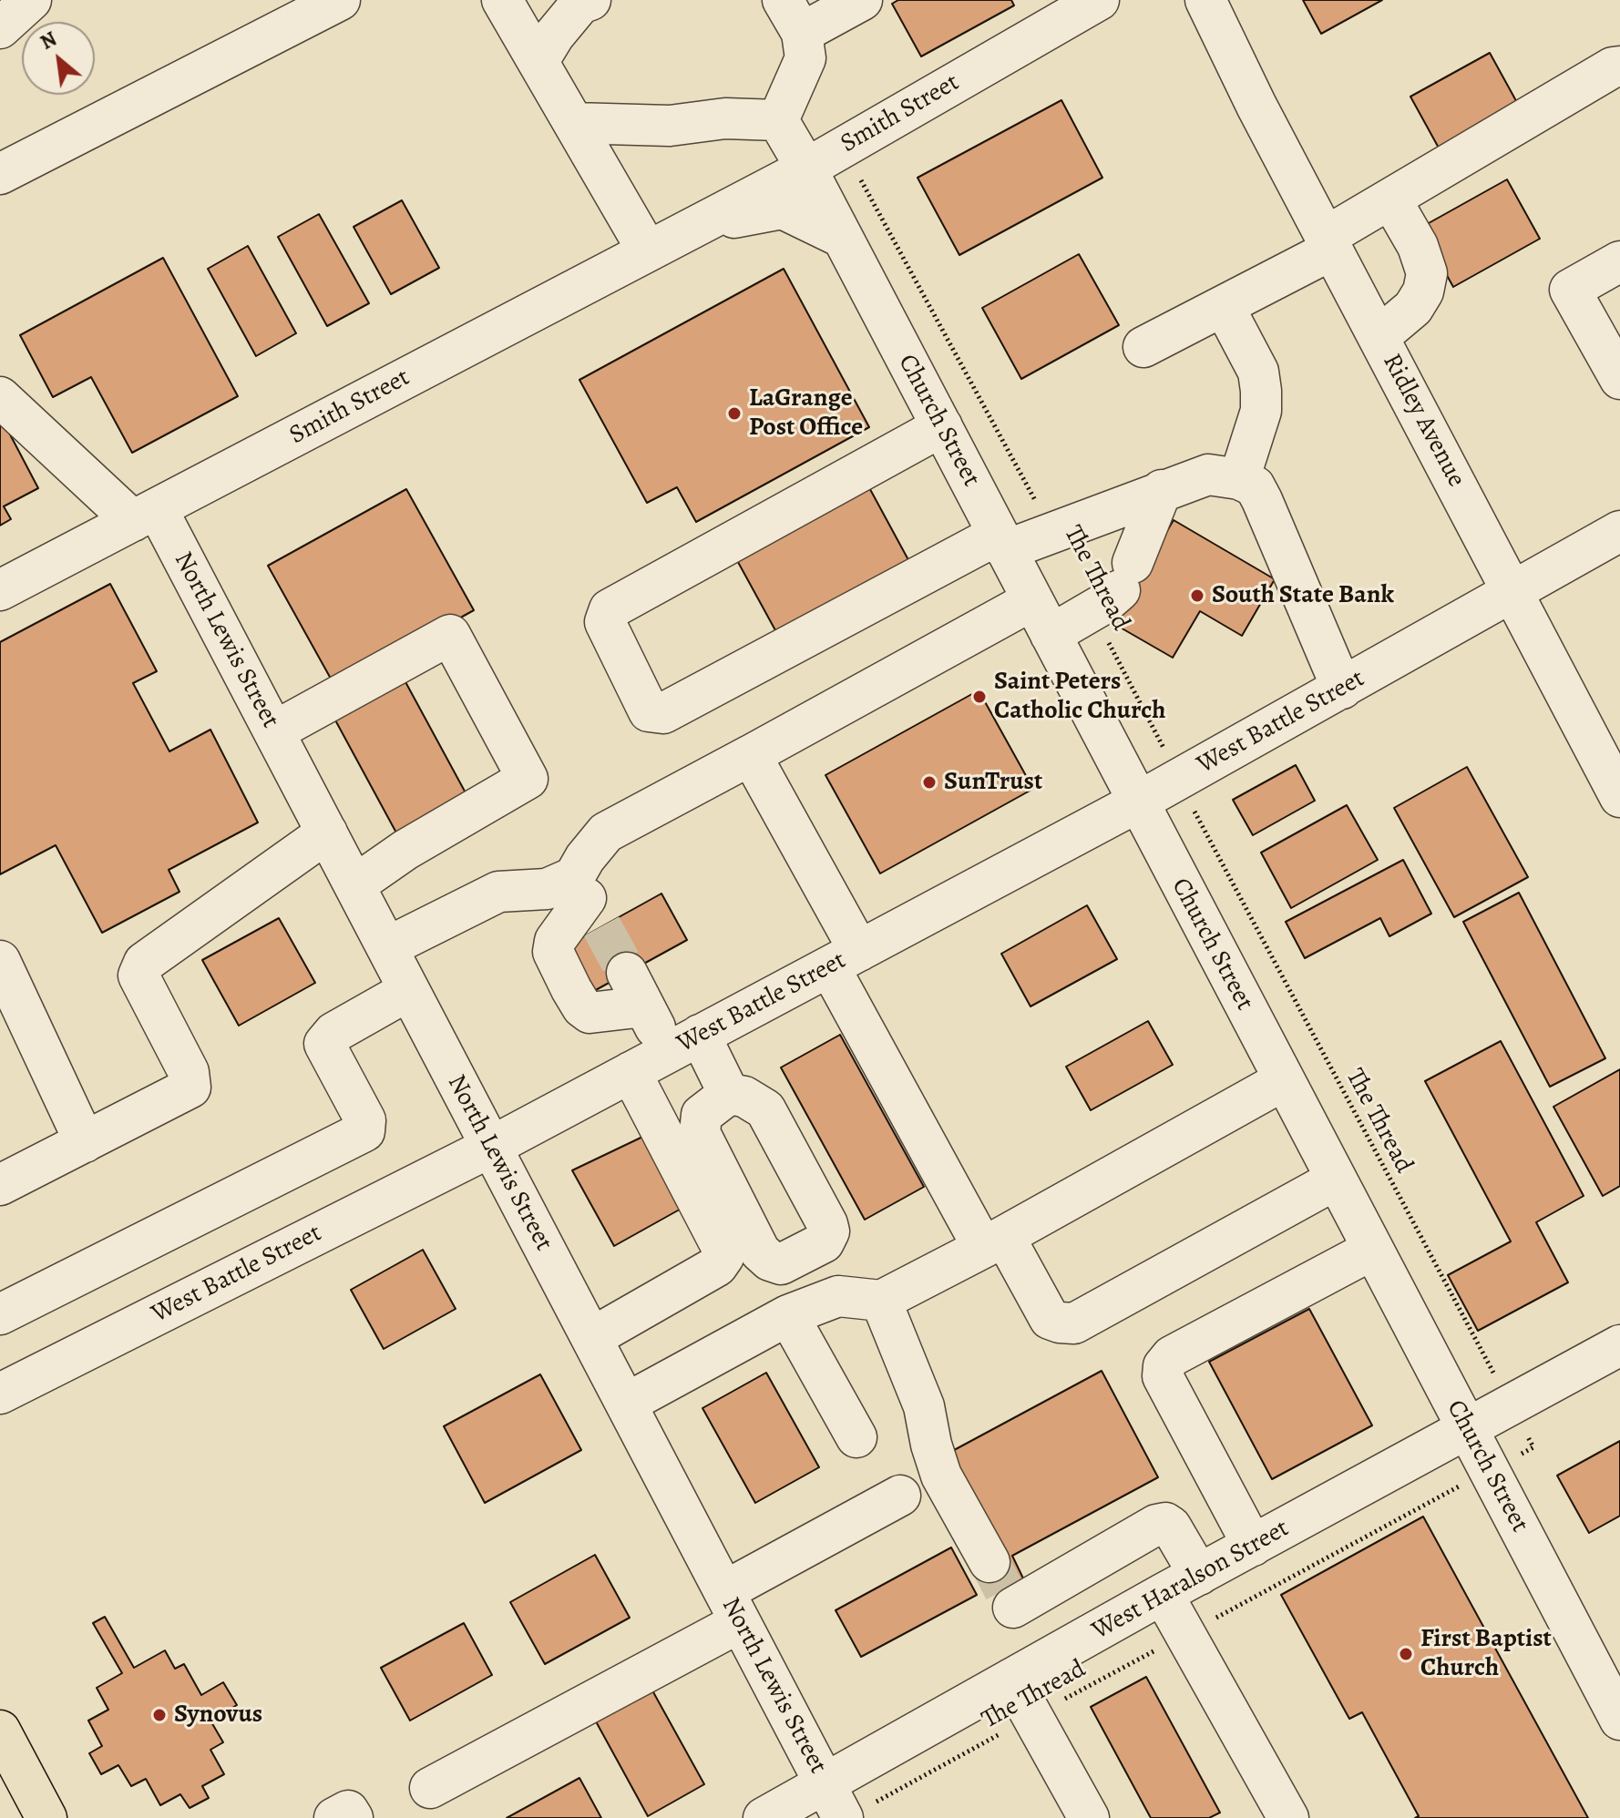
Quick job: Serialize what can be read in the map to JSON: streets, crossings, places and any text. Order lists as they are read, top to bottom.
{
  "streets": {
    "street": [
      "Smith Street",
      "Church Street",
      "Ridley Avenue",
      "North Lewis Street",
      "West Battle Street",
      "West Haralson Street"
    ],
    "path": ["The Thread"]
  },
  "crossings": [
    ["Smith Street", "Church Street"],
    ["Smith Street", "The Thread"],
    ["Smith Street", "North Lewis Street"],
    ["Church Street", "The Thread"],
    ["Church Street", "West Battle Street"],
    ["Church Street", "West Haralson Street"],
    ["Ridley Avenue", "West Battle Street"],
    ["The Thread", "North Lewis Street"],
    ["The Thread", "West Battle Street"],
    ["The Thread", "West Haralson Street"],
    ["North Lewis Street", "West Battle Street"],
    ["North Lewis Street", "West Haralson Street"]
  ],
  "places": [
    "LaGrange Post Office",
    "South State Bank",
    "Saint Peters Catholic Church",
    "SunTrust",
    "First Baptist Church",
    "Synovus"
  ],
  "north": "top left"
}
